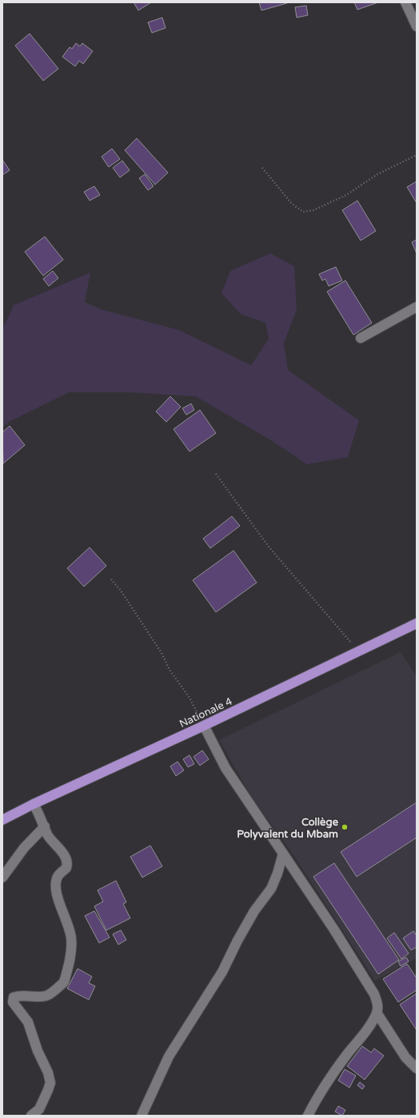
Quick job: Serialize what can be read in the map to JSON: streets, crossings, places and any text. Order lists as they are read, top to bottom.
{
  "streets": {
    "highway": ["Nationale 4"]
  },
  "places": ["Collège Polyvalent du Mbam"]
}
